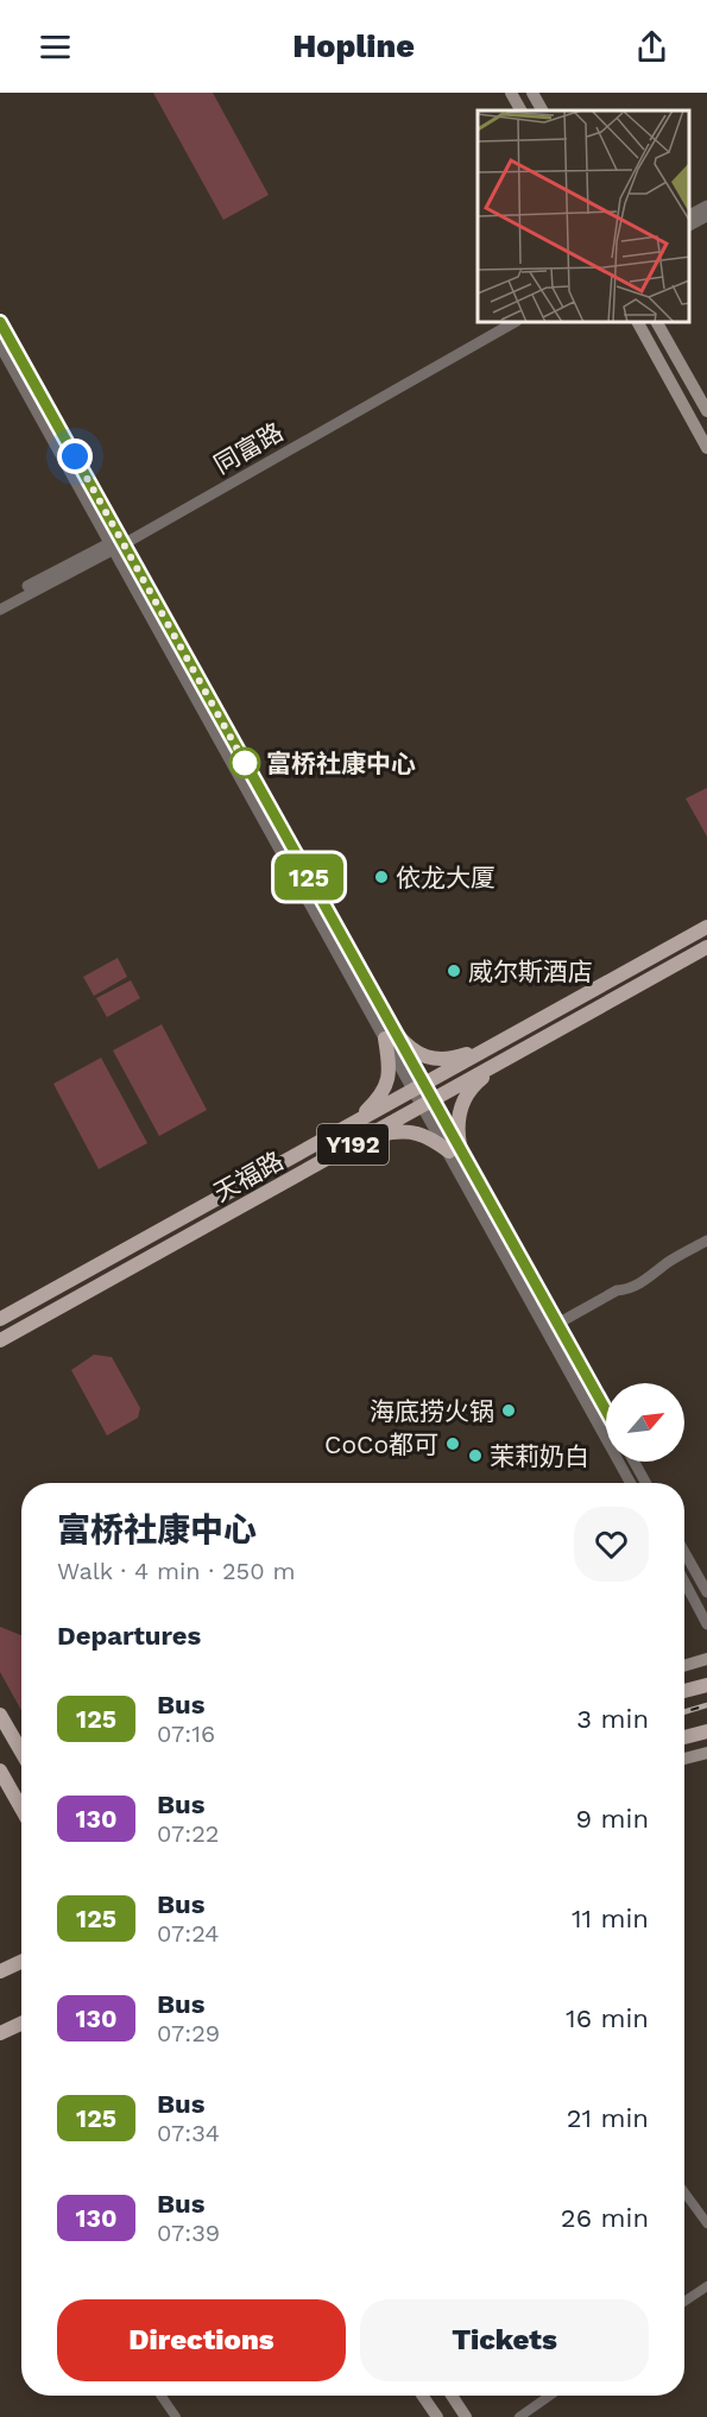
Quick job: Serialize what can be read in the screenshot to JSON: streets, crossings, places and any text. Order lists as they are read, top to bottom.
{
  "streets": {
    "main road": ["Y192", "天福路"],
    "street": ["同富路"]
  },
  "places": [
    "富桥社康中心",
    "依龙大厦",
    "威尔斯酒店",
    "海底捞火锅",
    "CoCo都可",
    "茉莉奶白"
  ],
  "lines": ["bus line 125"],
  "north": "top right",
  "page": {
    "header": "Hopline",
    "on_map": "125",
    "heading": [
      ["富桥社康中心", "Walk · 4 min · 250 m"],
      "Departures"
    ],
    "list": [
      {
        "mark": "125",
        "name": "Bus",
        "note": "07:16",
        "value": "3 min"
      },
      {
        "mark": "130",
        "name": "Bus",
        "note": "07:22",
        "value": "9 min"
      },
      {
        "mark": "125",
        "name": "Bus",
        "note": "07:24",
        "value": "11 min"
      },
      {
        "mark": "130",
        "name": "Bus",
        "note": "07:29",
        "value": "16 min"
      },
      {
        "mark": "125",
        "name": "Bus",
        "note": "07:34",
        "value": "21 min"
      },
      {
        "mark": "130",
        "name": "Bus",
        "note": "07:39",
        "value": "26 min"
      }
    ],
    "buttons": ["Directions", "Tickets"]
  }
}
